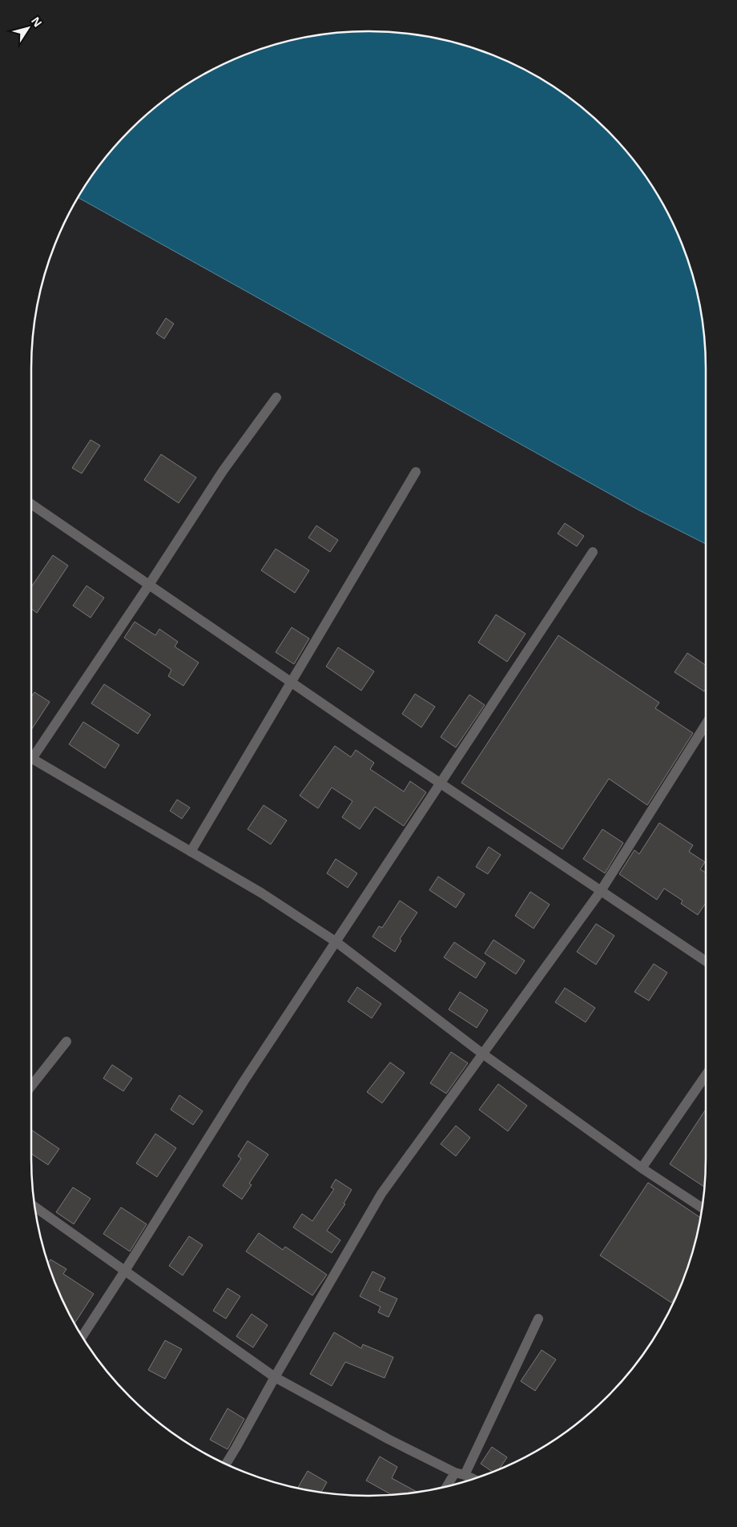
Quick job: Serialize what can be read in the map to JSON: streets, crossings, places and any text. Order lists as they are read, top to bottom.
{
  "north": "top right"
}
